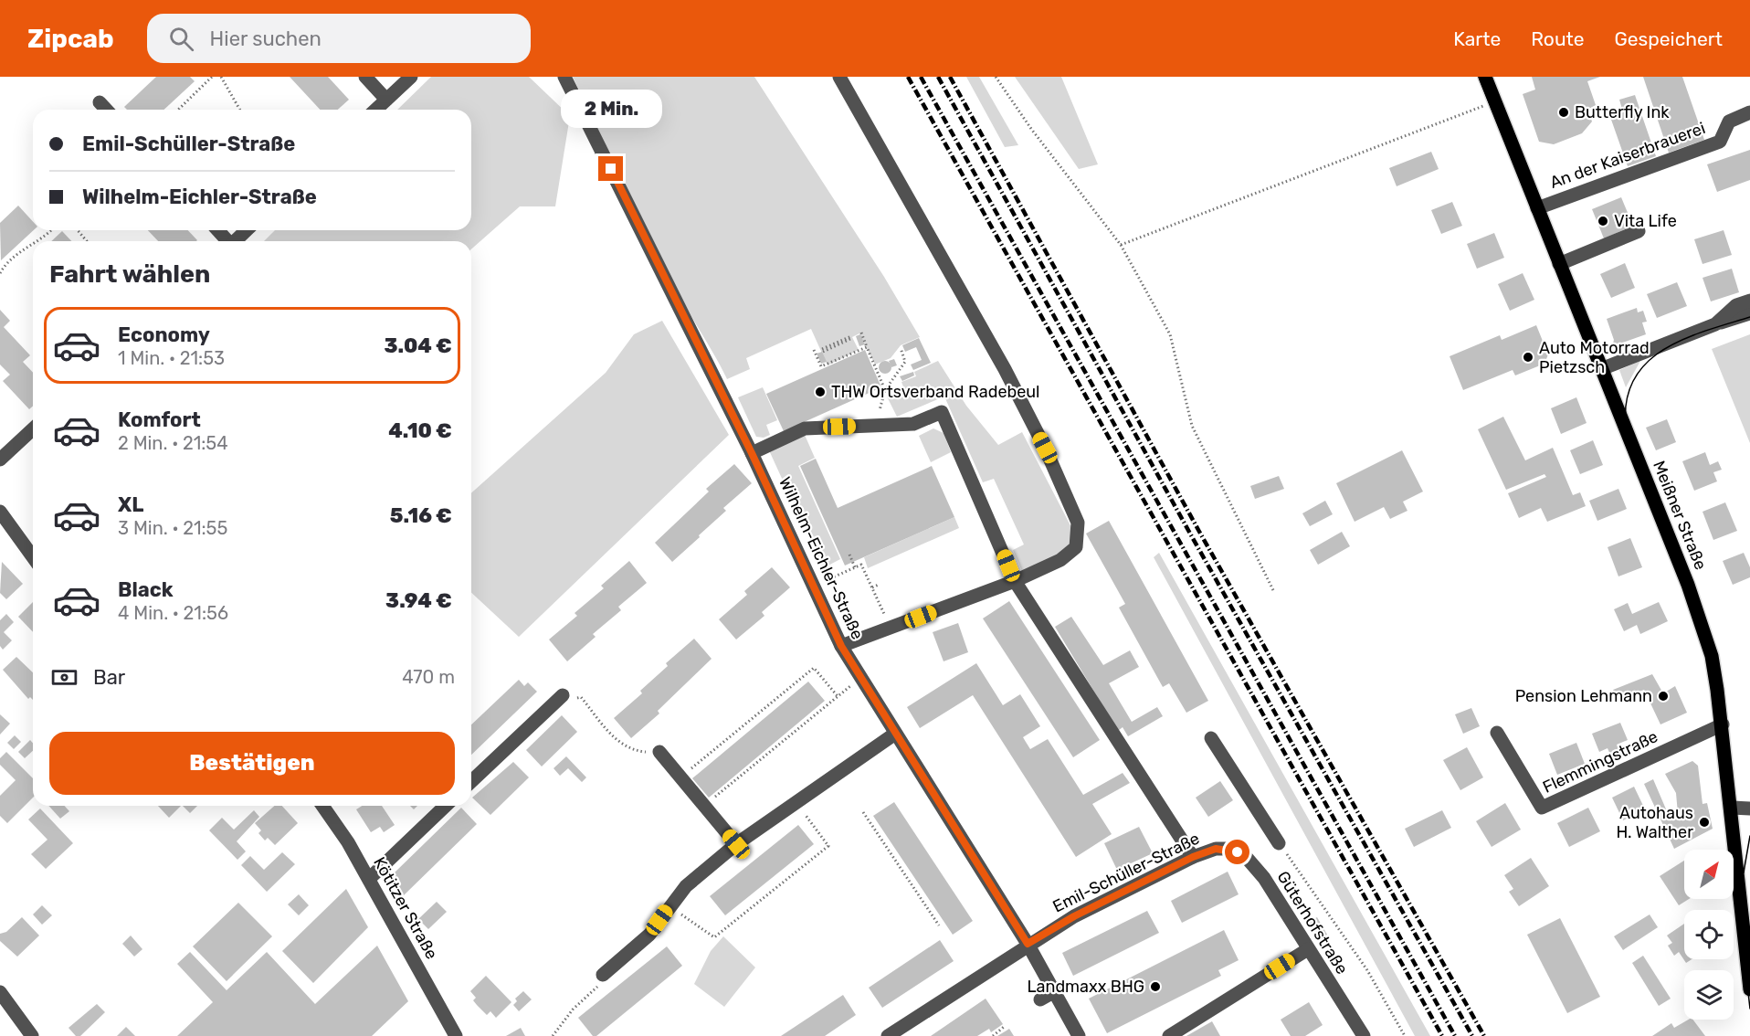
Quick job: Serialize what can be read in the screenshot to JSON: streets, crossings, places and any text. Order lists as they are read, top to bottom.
{
  "streets": {
    "main road": ["Meißner Straße"],
    "street": [
      "An der Kaiserbrauerei",
      "Wilhelm-Eichler-Straße",
      "Flemmingstraße",
      "Emil-Schüller-Straße",
      "Kötitzer Straße",
      "Güterhofstraße"
    ]
  },
  "crossings": [
    ["An der Kaiserbrauerei", "Meißner Straße"],
    ["Meißner Straße", "Flemmingstraße"],
    ["Wilhelm-Eichler-Straße", "Emil-Schüller-Straße"],
    ["Emil-Schüller-Straße", "Güterhofstraße"]
  ],
  "places": [
    "Butterfly Ink",
    "Vita Life",
    "Auto Motorrad Pietzsch",
    "THW Ortsverband Radebeul",
    "Pension Lehmann",
    "Autohaus H. Walther",
    "Landmaxx BHG"
  ],
  "north": "top right",
  "page": {
    "header": "Zipcab",
    "search": "Hier suchen",
    "nav": ["Karte", "Route", "Gespeichert"],
    "bubble": "2 Min.",
    "banner": ["Emil-Schüller-Straße", "Wilhelm-Eichler-Straße"],
    "heading": "Fahrt wählen",
    "list": [
      {
        "name": "Economy",
        "note": "1 Min. · 21:53",
        "value": "3.04 €"
      },
      {
        "name": "Komfort",
        "note": "2 Min. · 21:54",
        "value": "4.10 €"
      },
      {
        "name": "XL",
        "note": "3 Min. · 21:55",
        "value": "5.16 €"
      },
      {
        "name": "Black",
        "note": "4 Min. · 21:56",
        "value": "3.94 €"
      }
    ],
    "pay": ["Bar", "470 m"],
    "buttons": "Bestätigen"
  }
}
